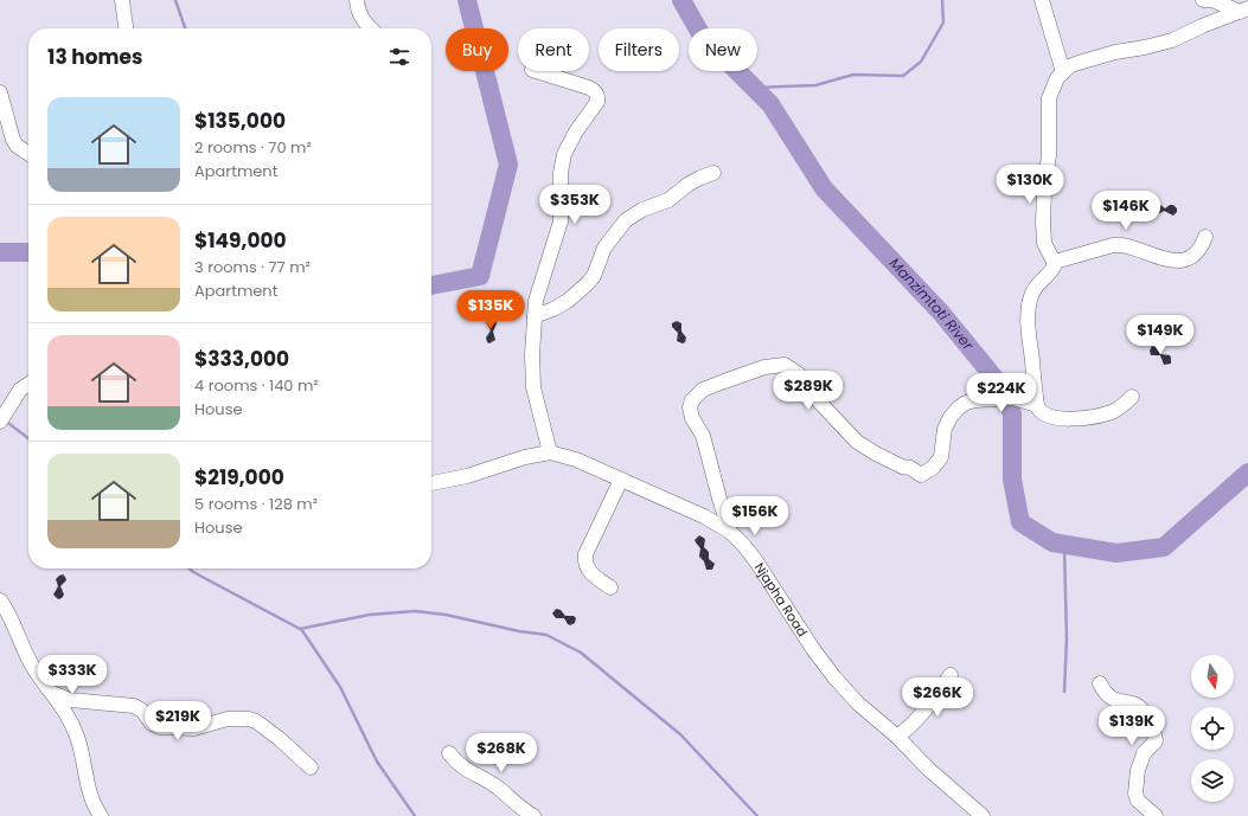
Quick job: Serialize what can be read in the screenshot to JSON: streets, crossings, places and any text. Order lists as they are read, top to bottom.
{
  "streets": {
    "street": ["Njapha Road"]
  },
  "water": ["Manzimtoti River"],
  "north": "bottom",
  "page": {
    "chip": [
      "Buy",
      "Rent",
      "Filters",
      "New"
    ],
    "heading": "13 homes",
    "list": [
      {
        "name": "$135,000",
        "note": "2 rooms · 70 m² · Apartment"
      },
      {
        "name": "$149,000",
        "note": "3 rooms · 77 m² · Apartment"
      },
      {
        "name": "$333,000",
        "note": "4 rooms · 140 m² · House"
      },
      {
        "name": "$219,000",
        "note": "5 rooms · 128 m² · House"
      }
    ],
    "price": [
      "$130K",
      "$353K",
      "$146K",
      "$135K",
      "$149K",
      "$289K",
      "$224K",
      "$156K",
      "$333K",
      "$266K",
      "$219K",
      "$139K",
      "$268K"
    ]
  }
}
